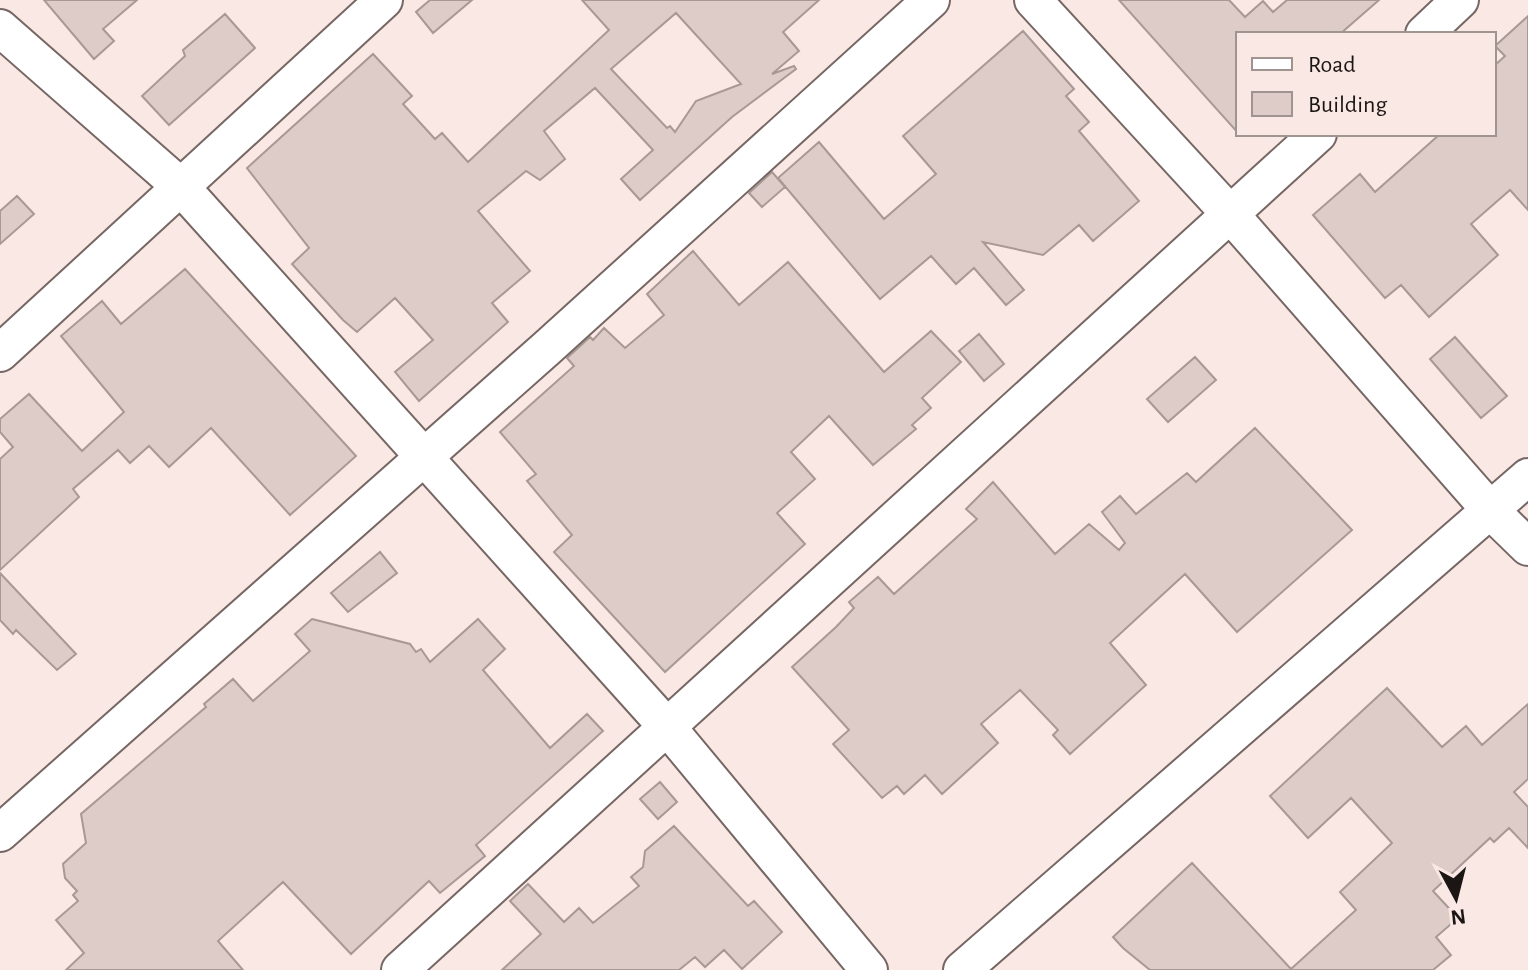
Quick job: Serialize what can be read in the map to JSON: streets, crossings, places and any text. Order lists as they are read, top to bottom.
{
  "legend": ["Road", "Building"],
  "north": "bottom"
}
